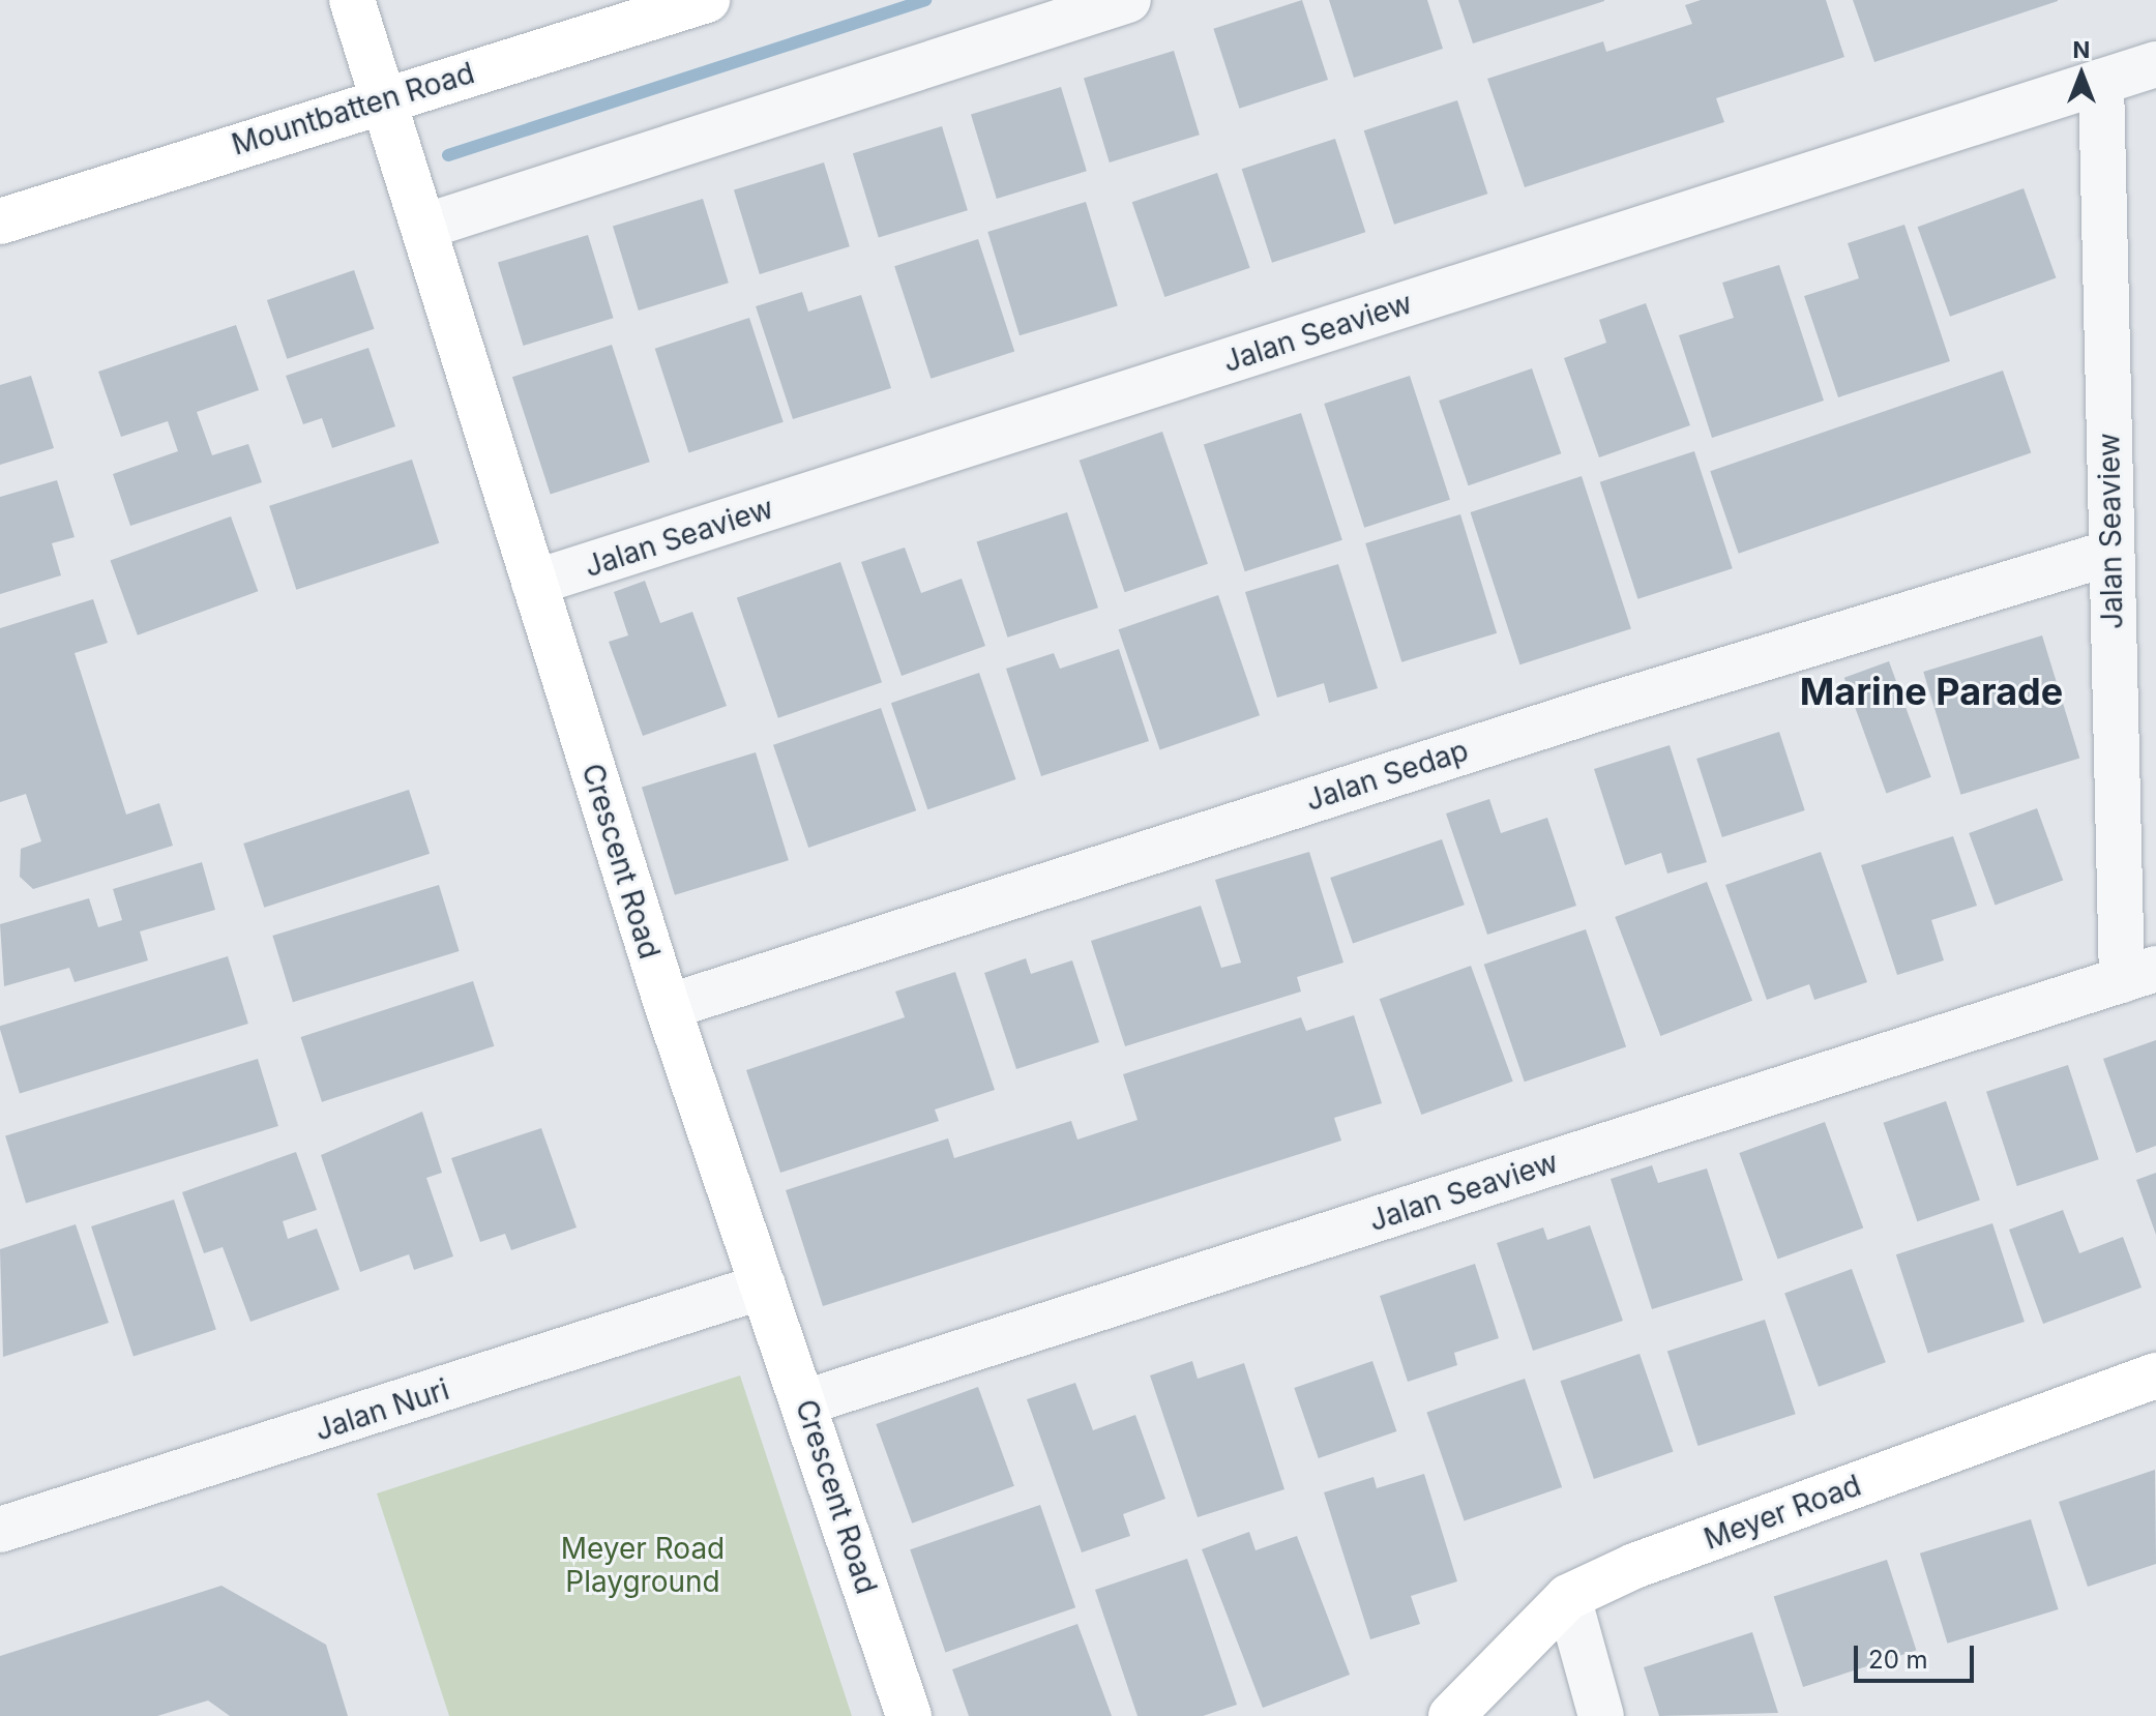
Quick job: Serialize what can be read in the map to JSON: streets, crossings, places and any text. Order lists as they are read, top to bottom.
{
  "streets": {
    "street": [
      "Mountbatten Road",
      "Jalan Seaview",
      "Jalan Sedap",
      "Crescent Road",
      "Jalan Nuri",
      "Meyer Road"
    ]
  },
  "crossings": [
    ["Mountbatten Road", "Crescent Road"],
    ["Jalan Seaview", "Jalan Sedap"],
    ["Jalan Seaview", "Crescent Road"],
    ["Jalan Sedap", "Crescent Road"],
    ["Crescent Road", "Jalan Nuri"]
  ],
  "districts": ["Marine Parade"],
  "parks": ["Meyer Road Playground"],
  "scale_bar": "20 m",
  "north": "top"
}
